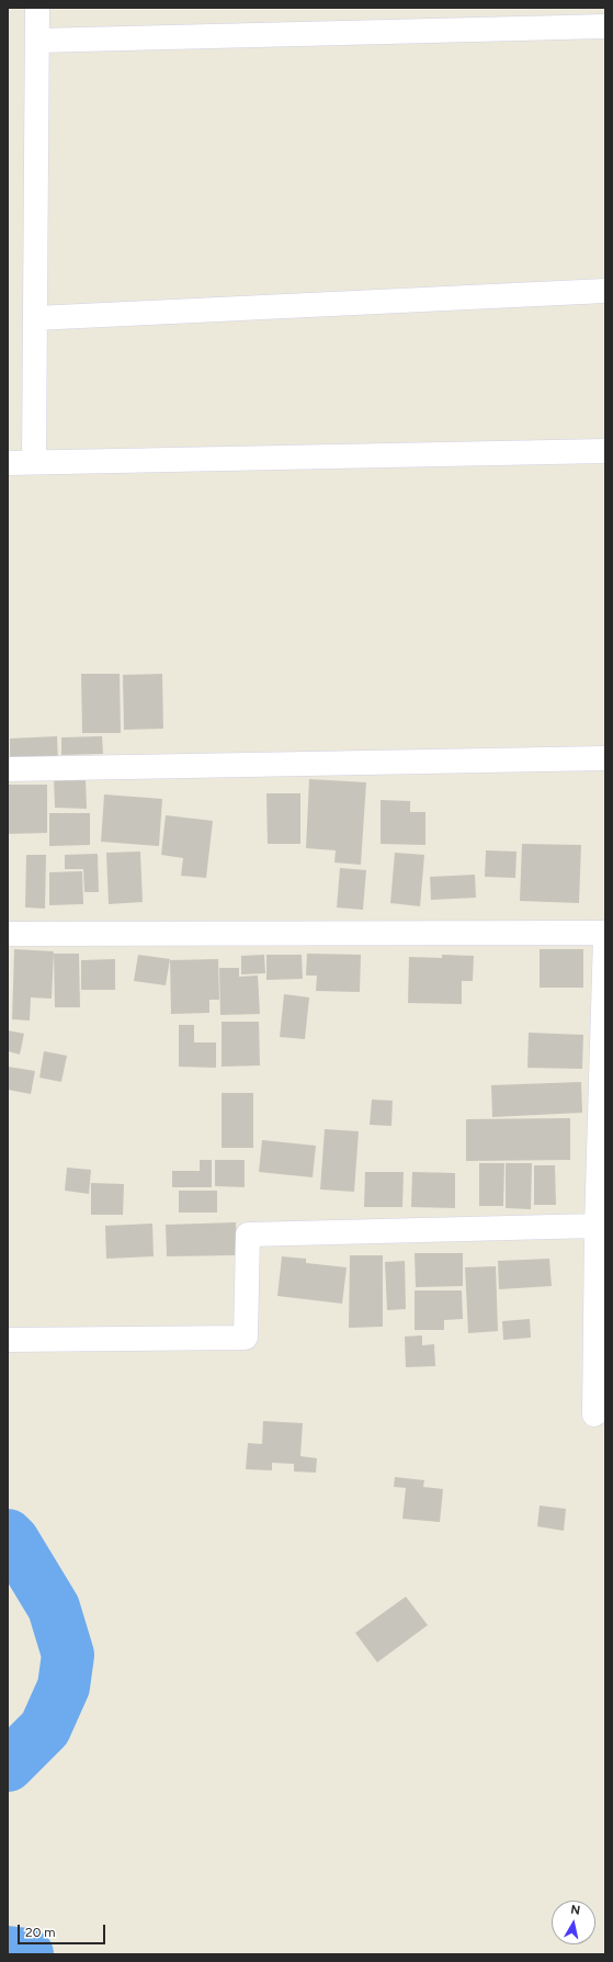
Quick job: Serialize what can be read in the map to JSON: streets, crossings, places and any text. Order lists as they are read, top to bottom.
{
  "scale_bar": "20 m",
  "north": "top"
}
